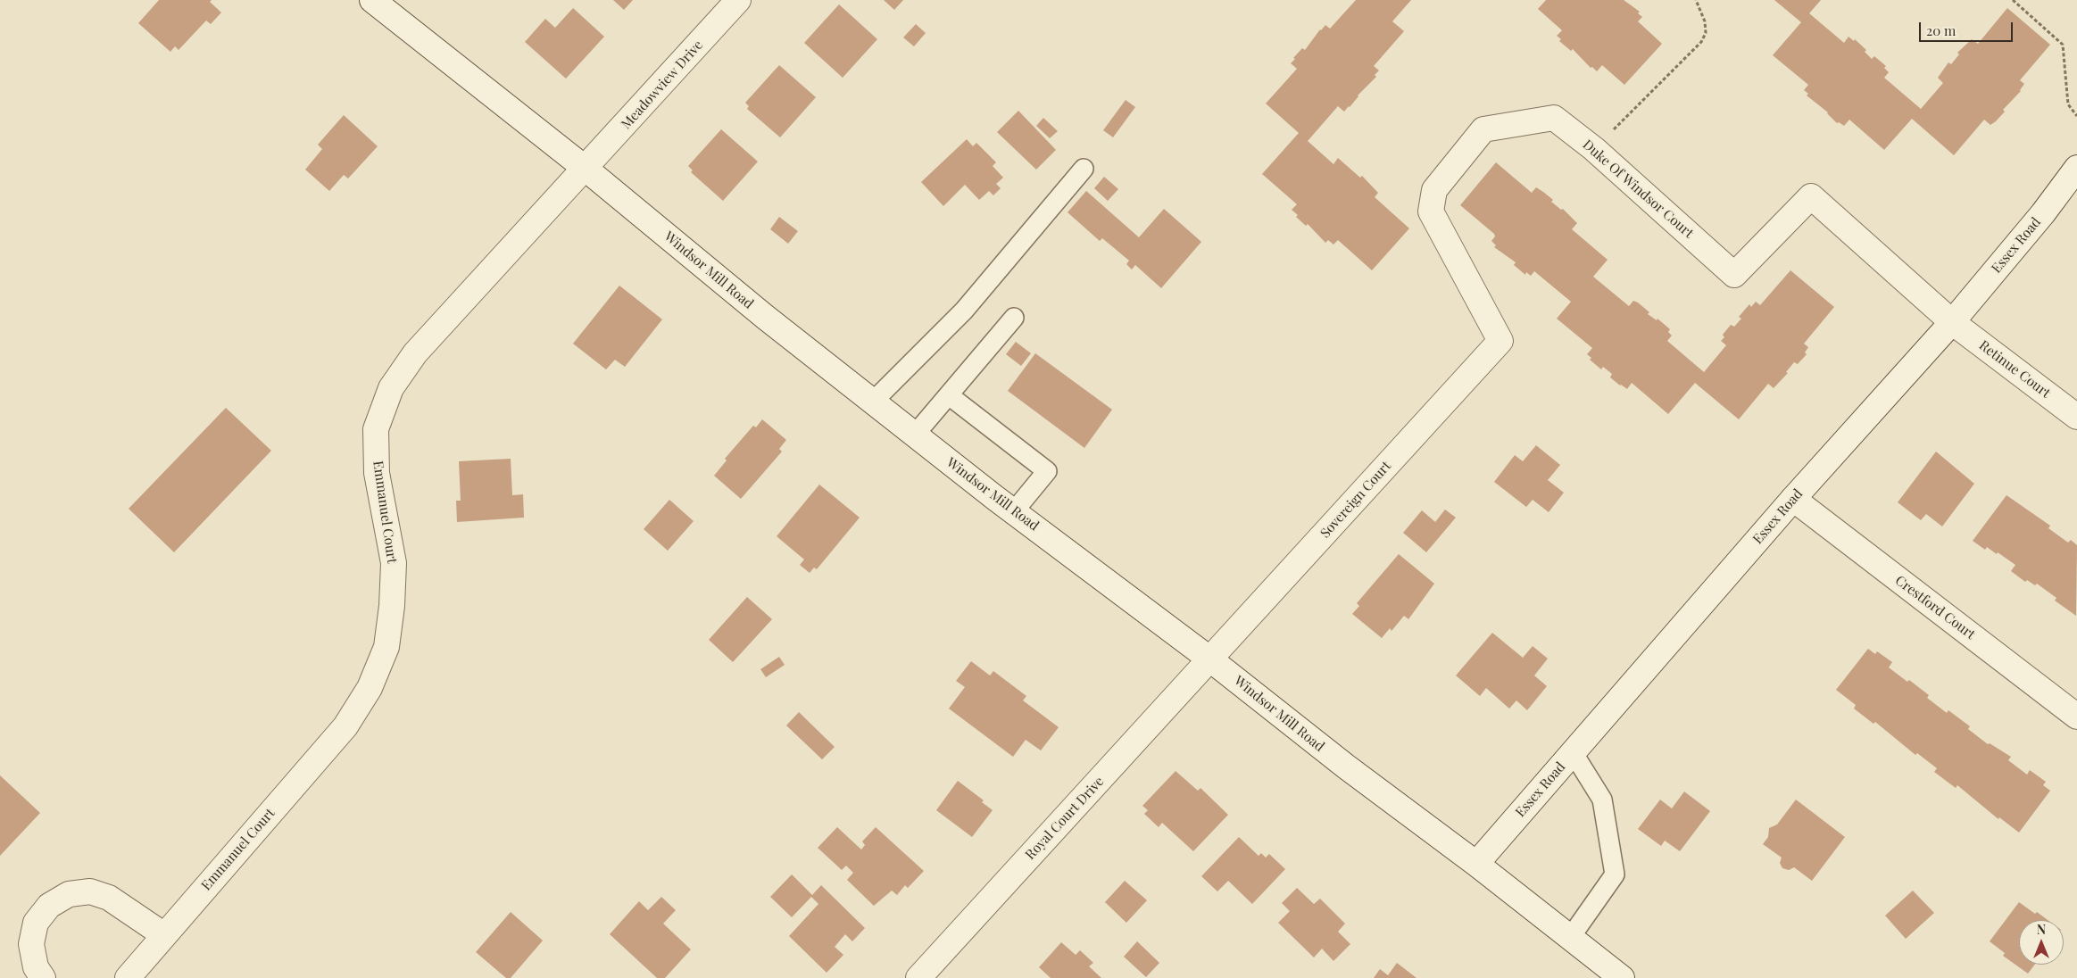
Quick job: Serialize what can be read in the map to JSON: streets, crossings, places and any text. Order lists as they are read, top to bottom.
{
  "streets": {
    "street": [
      "Meadowview Drive",
      "Duke Of Windsor Court",
      "Essex Road",
      "Windsor Mill Road",
      "Retinue Court",
      "Sovereign Court",
      "Emmanuel Court",
      "Crestford Court",
      "Royal Court Drive"
    ]
  },
  "crossings": [
    ["Meadowview Drive", "Windsor Mill Road"],
    ["Meadowview Drive", "Emmanuel Court"],
    ["Duke Of Windsor Court", "Essex Road"],
    ["Duke Of Windsor Court", "Retinue Court"],
    ["Duke Of Windsor Court", "Sovereign Court"],
    ["Essex Road", "Windsor Mill Road"],
    ["Essex Road", "Retinue Court"],
    ["Essex Road", "Crestford Court"],
    ["Windsor Mill Road", "Sovereign Court"],
    ["Windsor Mill Road", "Emmanuel Court"],
    ["Windsor Mill Road", "Royal Court Drive"],
    ["Sovereign Court", "Royal Court Drive"]
  ],
  "scale_bar": "20 m",
  "north": "top"
}
